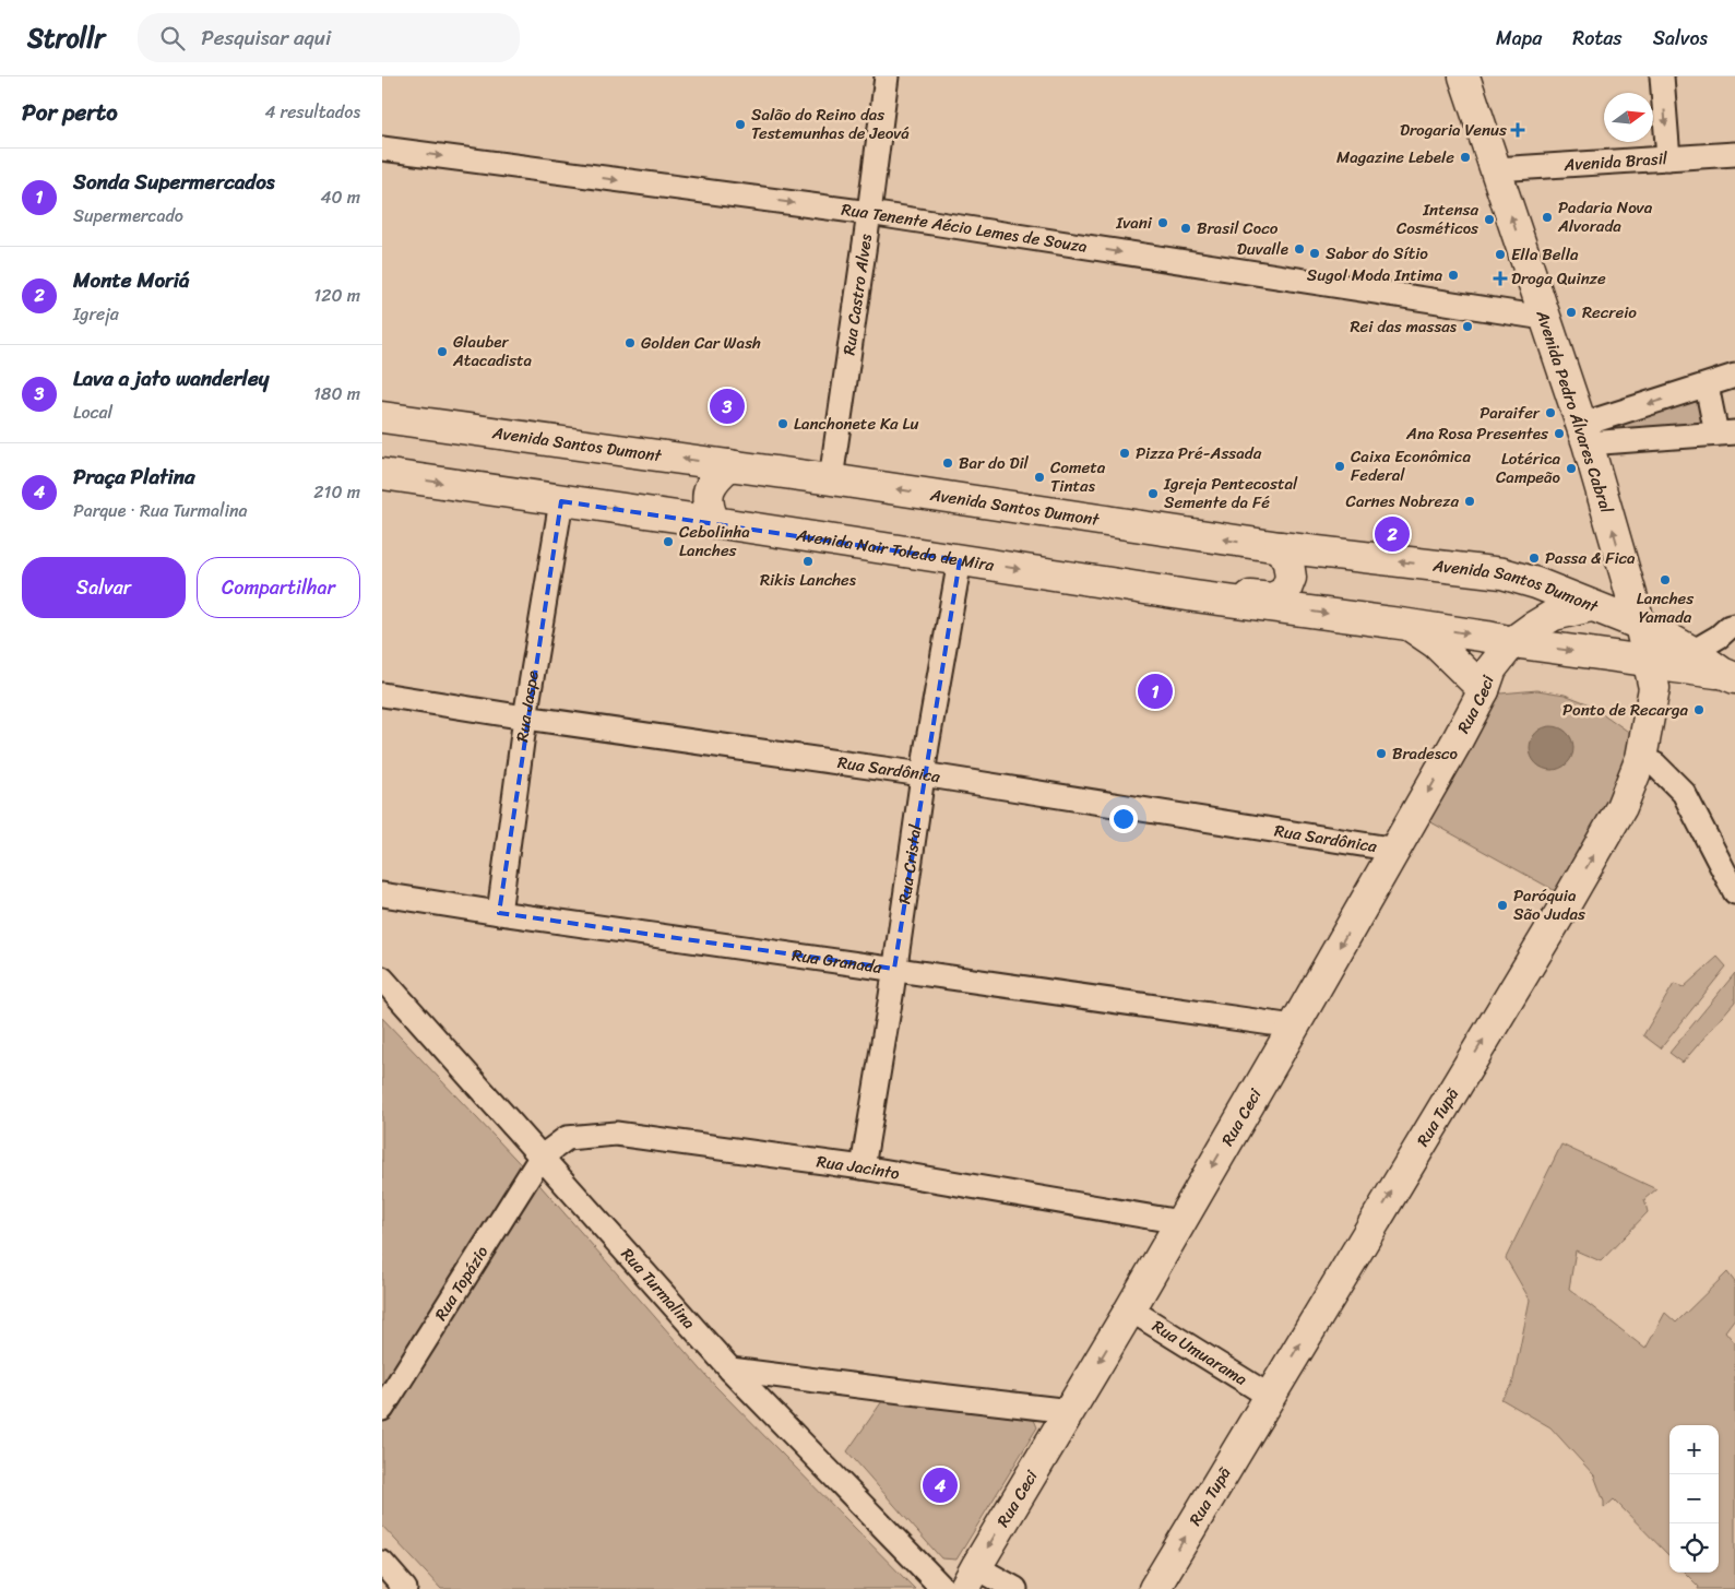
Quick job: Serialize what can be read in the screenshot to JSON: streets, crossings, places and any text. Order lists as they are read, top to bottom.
{
  "streets": {
    "main road": [
      "Avenida Pedro Álvares Cabral",
      "Avenida Santos Dumont",
      "Avenida Nair Toledo de Mira",
      "Rua Ceci",
      "Rua Tupã"
    ],
    "street": [
      "Avenida Brasil",
      "Rua Tenente Aécio Lemes de Souza",
      "Rua Castro Alves",
      "Rua Jaspe",
      "Rua Sardônica",
      "Rua Cristal",
      "Rua Granada",
      "Rua Jacinto",
      "Rua Topázio",
      "Rua Turmalina",
      "Rua Umuarama"
    ]
  },
  "crossings": [
    ["Avenida Brasil", "Avenida Pedro Álvares Cabral"],
    ["Rua Tenente Aécio Lemes de Souza", "Rua Castro Alves"],
    ["Rua Tenente Aécio Lemes de Souza", "Avenida Pedro Álvares Cabral"],
    ["Rua Castro Alves", "Avenida Santos Dumont"],
    ["Avenida Pedro Álvares Cabral", "Avenida Santos Dumont"],
    ["Avenida Pedro Álvares Cabral", "Rua Tupã"],
    ["Avenida Santos Dumont", "Rua Ceci"],
    ["Avenida Santos Dumont", "Rua Tupã"],
    ["Avenida Nair Toledo de Mira", "Rua Jaspe"],
    ["Avenida Nair Toledo de Mira", "Rua Cristal"],
    ["Rua Ceci", "Rua Sardônica"],
    ["Rua Ceci", "Rua Granada"],
    ["Rua Ceci", "Rua Jacinto"],
    ["Rua Ceci", "Rua Umuarama"],
    ["Rua Jaspe", "Rua Sardônica"],
    ["Rua Jaspe", "Rua Granada"],
    ["Rua Sardônica", "Rua Cristal"],
    ["Rua Cristal", "Rua Granada"],
    ["Rua Cristal", "Rua Jacinto"],
    ["Rua Tupã", "Rua Umuarama"],
    ["Rua Jacinto", "Rua Topázio"],
    ["Rua Jacinto", "Rua Turmalina"],
    ["Rua Topázio", "Rua Turmalina"]
  ],
  "one_way": [
    "Rua Tenente Aécio Lemes de Souza",
    "Avenida Pedro Álvares Cabral",
    "Avenida Santos Dumont",
    "Avenida Nair Toledo de Mira",
    "Rua Ceci",
    "Rua Tupã"
  ],
  "places": {
    "other": [
      "Salão do Reino das Testemunhas de Jeová",
      "Magazine Lebele",
      "Padaria Nova Alvorada",
      "Intensa Cosméticos",
      "Ivani",
      "Brasil Coco",
      "Duvalle",
      "Sabor do Sítio",
      "Ella Bella",
      "Sugol Moda Intima",
      "Recreio",
      "Rei das massas",
      "Golden Car Wash",
      "Glauber Atacadista",
      "Paraifer",
      "Lanchonete Ka Lu",
      "Ana Rosa Presentes",
      "Pizza Pré-Assada",
      "Bar do Dil",
      "Caixa Econômica Federal",
      "Lotérica Campeão",
      "Cometa Tintas",
      "Igreja Pentecostal Semente da Fé",
      "Carnes Nobreza",
      "Cebolinha Lanches",
      "Passa & Fica",
      "Rikis Lanches",
      "Lanches Yamada",
      "Ponto de Recarga",
      "Bradesco",
      "Paróquia São Judas"
    ],
    "health": ["Drogaria Venus", "Droga Quinze"]
  },
  "north": "right",
  "page": {
    "header": "Strollr",
    "search": "Pesquisar aqui",
    "nav": ["Mapa", "Rotas", "Salvos"],
    "heading": ["Por perto", "4 resultados"],
    "list": [
      {
        "mark": "1",
        "name": "Sonda Supermercados",
        "note": "Supermercado",
        "value": "40 m"
      },
      {
        "mark": "2",
        "name": "Monte Moriá",
        "note": "Igreja",
        "value": "120 m"
      },
      {
        "mark": "3",
        "name": "Lava a jato wanderley",
        "note": "Local",
        "value": "180 m"
      },
      {
        "mark": "4",
        "name": "Praça Platina",
        "note": "Parque · Rua Turmalina",
        "value": "210 m"
      }
    ],
    "pins": [
      "3",
      "2",
      "1",
      "4"
    ],
    "buttons": ["Salvar", "Compartilhar"],
    "map_buttons": ["+", "−"]
  }
}
